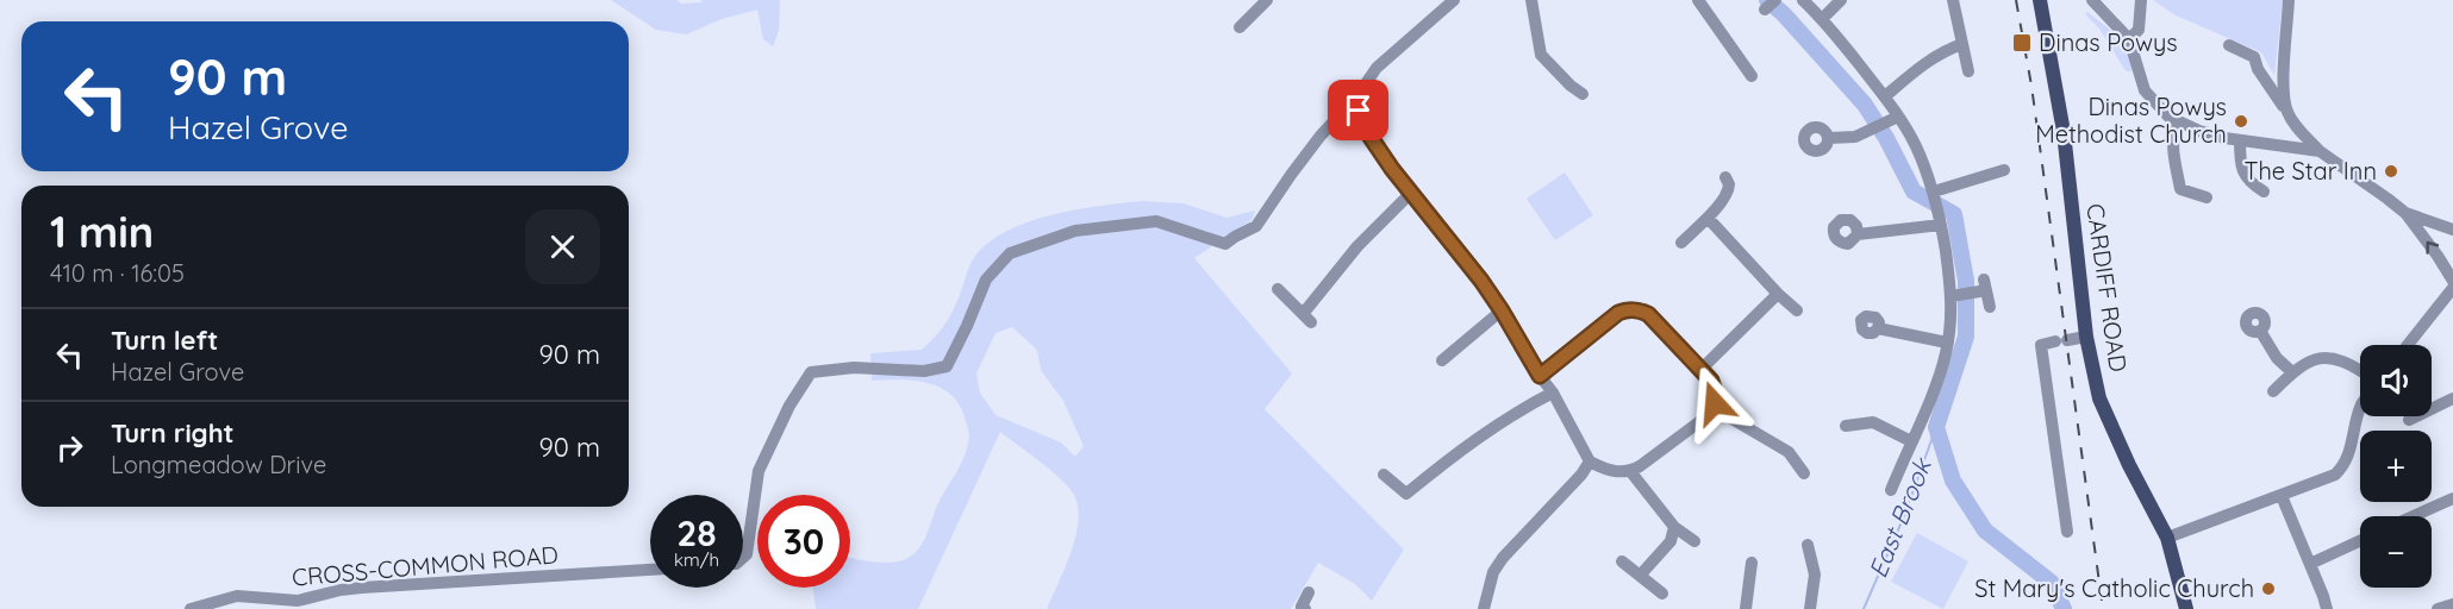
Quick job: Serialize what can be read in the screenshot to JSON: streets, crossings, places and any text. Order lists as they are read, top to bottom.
{
  "streets": {
    "main road": ["CARDIFF ROAD"],
    "street": ["CROSS-COMMON ROAD"]
  },
  "water": ["East Brook"],
  "places": {
    "transit": ["Dinas Powys"],
    "other": ["Dinas Powys Methodist Church", "The Star Inn", "St Mary's Catholic Church"]
  },
  "page": {
    "turn": ["90 m", "Hazel Grove"],
    "heading": ["1 min", "410 m · 16:05"],
    "list": [
      {
        "name": "Turn left",
        "note": "Hazel Grove",
        "value": "90 m"
      },
      {
        "name": "Turn right",
        "note": "Longmeadow Drive",
        "value": "90 m"
      }
    ],
    "map_buttons": ["+", "−"],
    "speed": "28 km/h",
    "limit": "30"
  }
}
